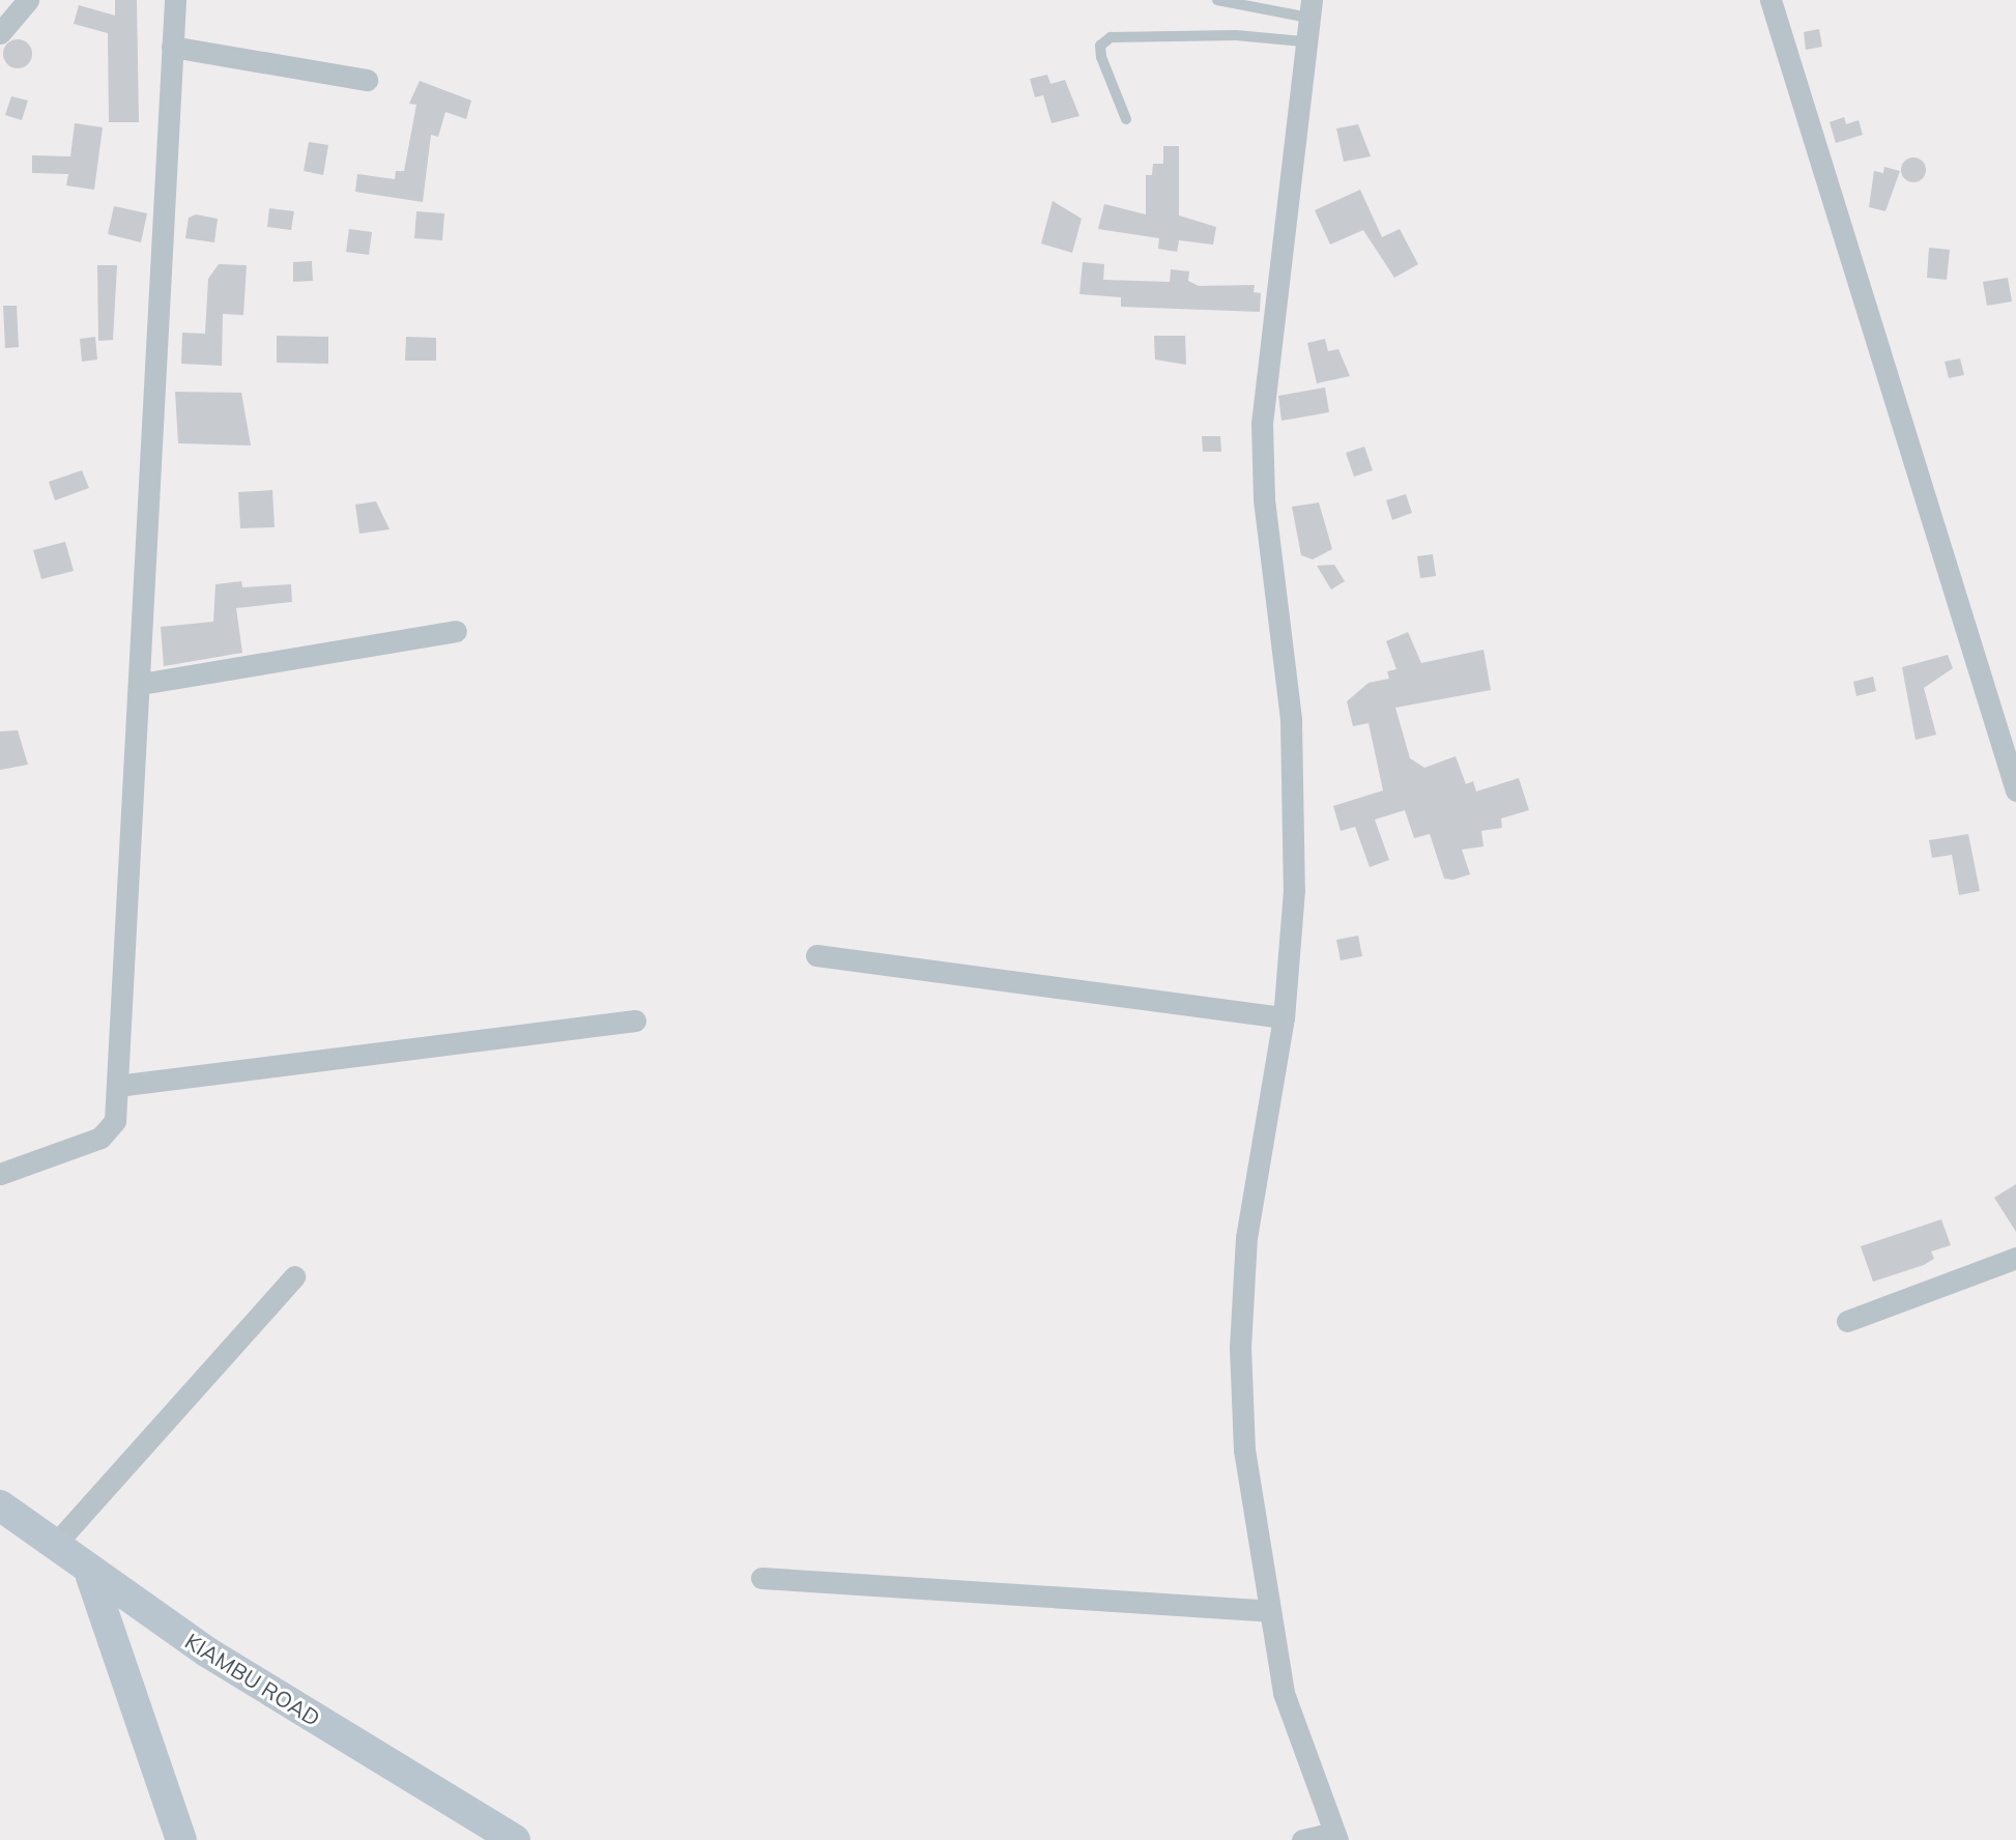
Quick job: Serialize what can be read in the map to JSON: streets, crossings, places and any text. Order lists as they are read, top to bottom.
{
  "streets": {
    "street": ["KIAMBU ROAD"]
  }
}
